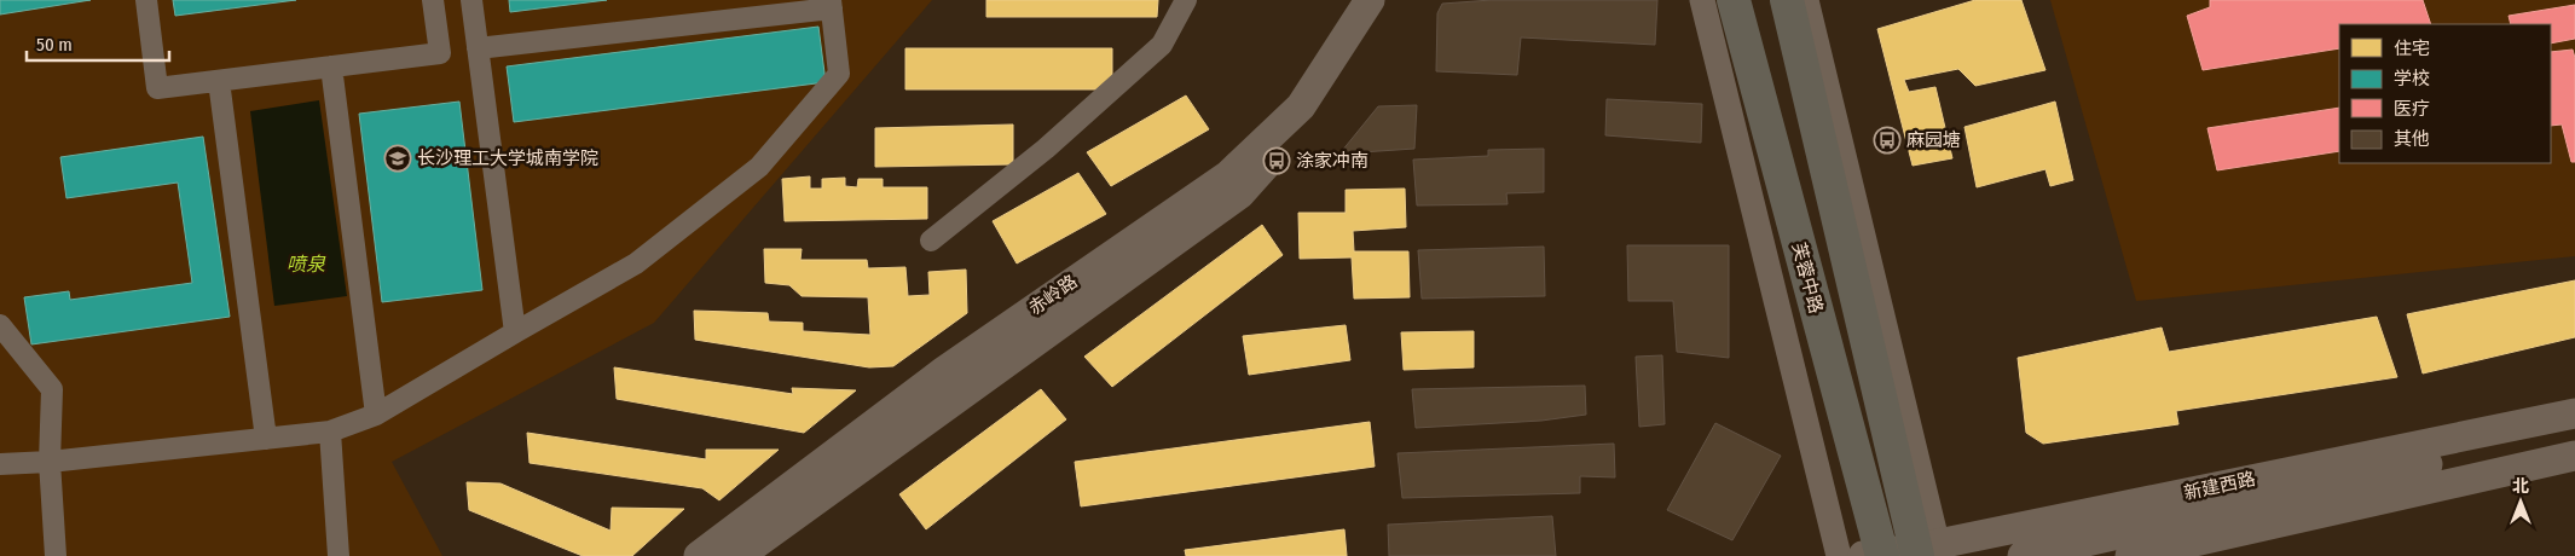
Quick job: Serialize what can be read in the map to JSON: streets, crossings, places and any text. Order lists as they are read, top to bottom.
{
  "streets": {
    "main road": ["芙蓉中路", "赤岭路", "新建西路"]
  },
  "crossings": [
    ["芙蓉中路", "新建西路"]
  ],
  "water": ["喷泉"],
  "places": {
    "bus stop": ["麻园塘", "涂家冲南"],
    "school or university": ["长沙理工大学城南学院"]
  },
  "legend": [
    "住宅",
    "学校",
    "医疗",
    "其他"
  ],
  "scale_bar": "50 m",
  "north": "top"
}
